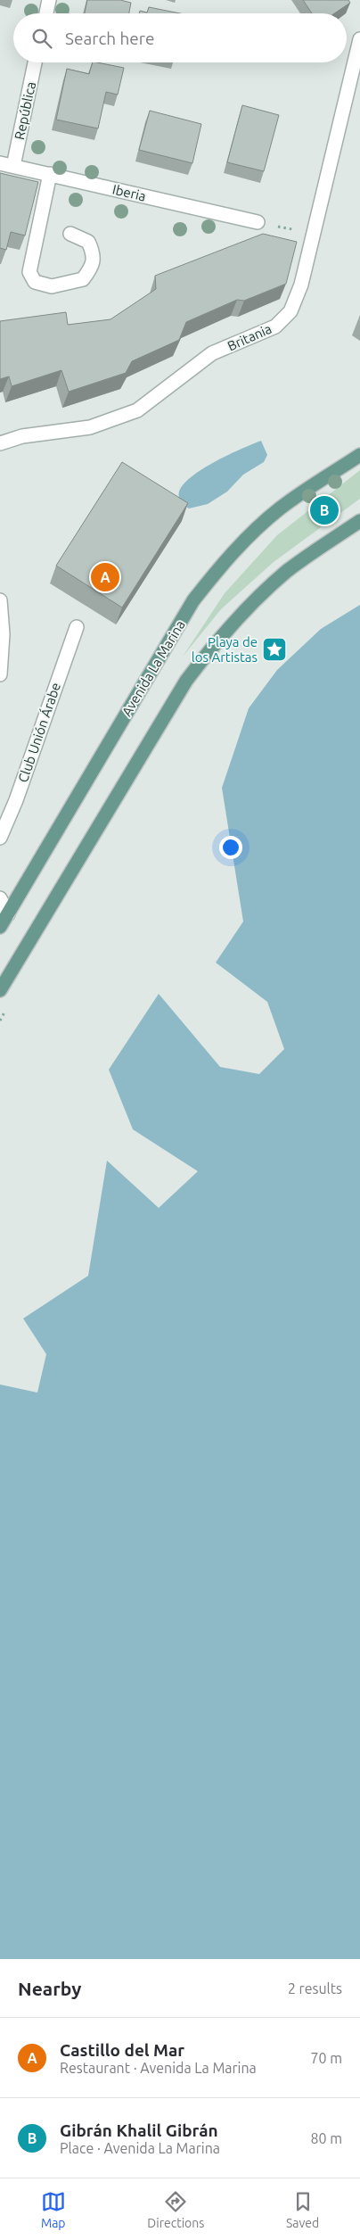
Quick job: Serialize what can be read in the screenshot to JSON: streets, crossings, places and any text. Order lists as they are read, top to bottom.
{
  "streets": {
    "main road": ["Avenida La Marina"],
    "street": [
      "República",
      "Iberia",
      "Britania",
      "Club Unión Árabe"
    ]
  },
  "crossings": [
    ["República", "Iberia"]
  ],
  "places": {
    "place": ["Playa de los Artistas"]
  },
  "page": {
    "search": "Search here",
    "pins": ["B", "A"],
    "heading": ["Nearby", "2 results"],
    "list": [
      {
        "mark": "A",
        "name": "Castillo del Mar",
        "note": "Restaurant · Avenida La Marina",
        "value": "70 m"
      },
      {
        "mark": "B",
        "name": "Gibrán Khalil Gibrán",
        "note": "Place · Avenida La Marina",
        "value": "80 m"
      }
    ],
    "nav": ["Map", "Directions", "Saved"]
  }
}
